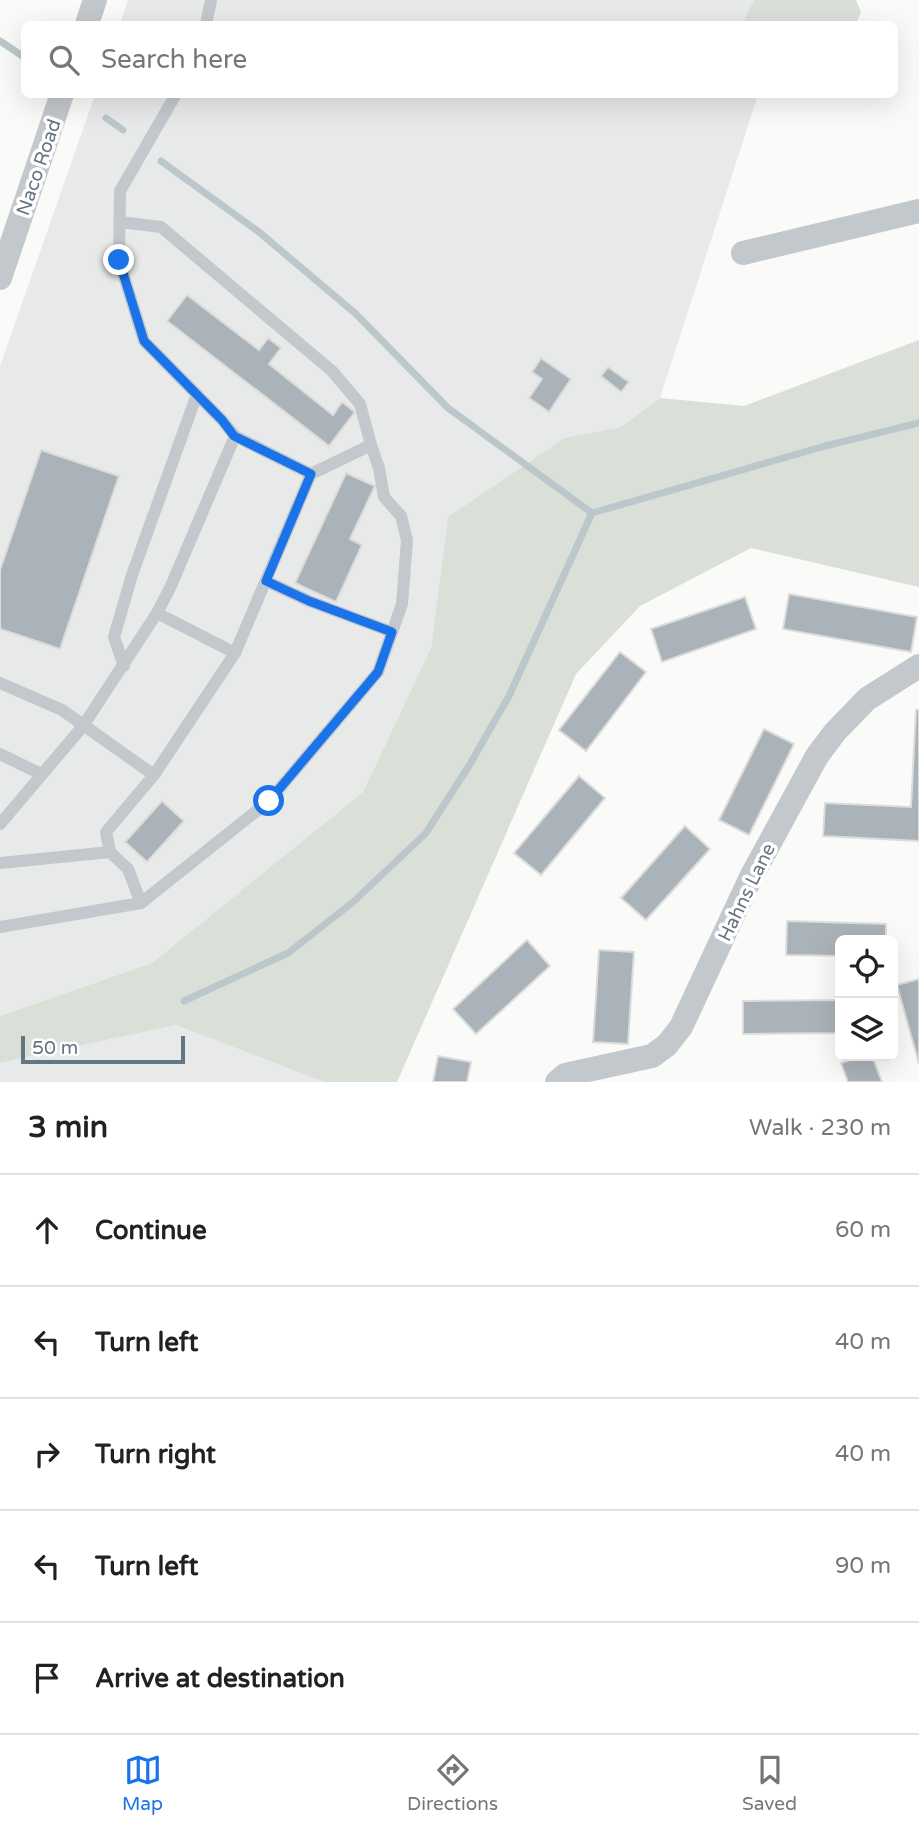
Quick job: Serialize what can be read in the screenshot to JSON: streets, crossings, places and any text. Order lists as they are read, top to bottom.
{
  "streets": {
    "street": ["Naco Road", "Hahns Lane"]
  },
  "scale_bar": "50 m",
  "page": {
    "search": "Search here",
    "scale": "50 m",
    "heading": ["3 min", "Walk · 230 m"],
    "list": [
      ["Continue", "60 m"],
      ["Turn left", "40 m"],
      ["Turn right", "40 m"],
      ["Turn left", "90 m"],
      "Arrive at destination"
    ],
    "nav": ["Map", "Directions", "Saved"]
  }
}
